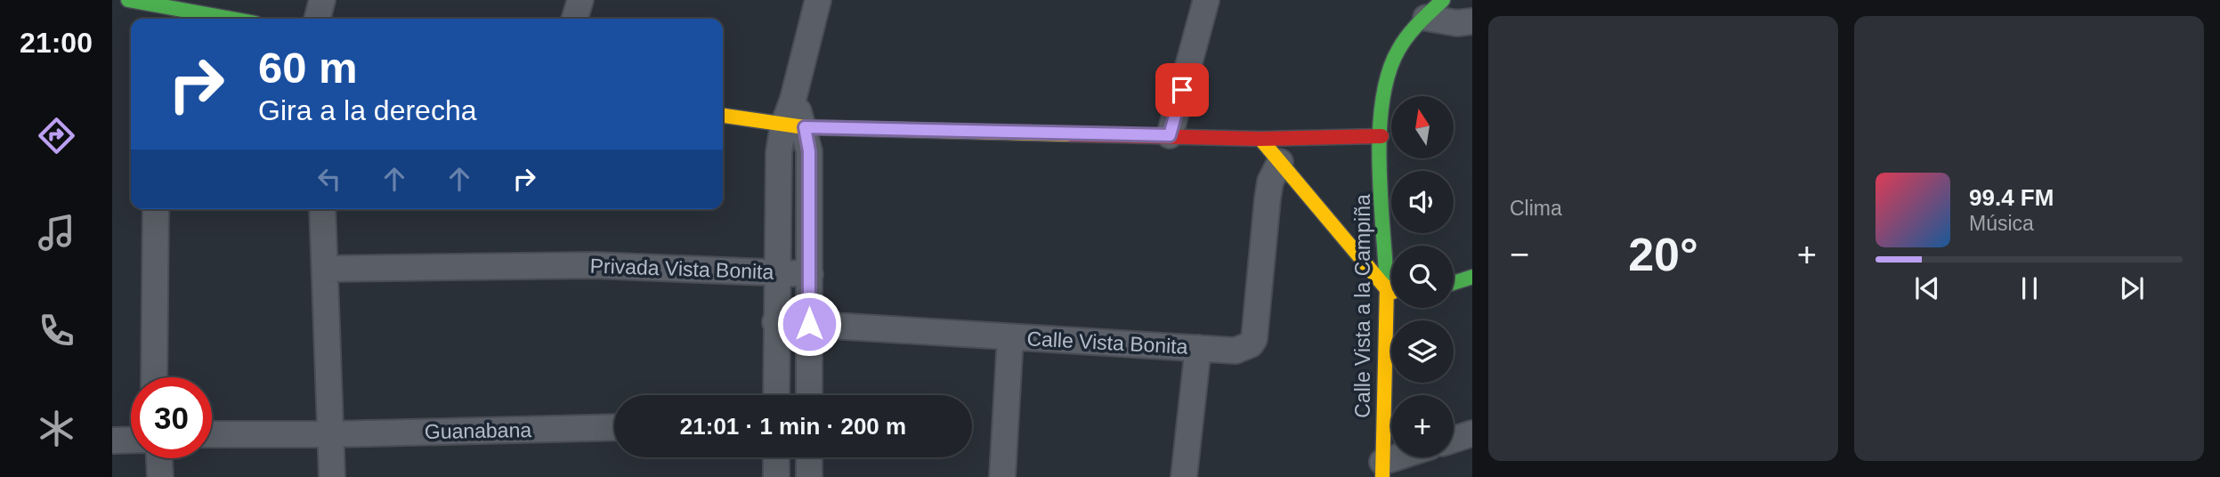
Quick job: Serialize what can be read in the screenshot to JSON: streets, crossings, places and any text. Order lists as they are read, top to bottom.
{
  "streets": {
    "street": [
      "Privada Vista Bonita",
      "Calle Vista a la Campiña",
      "Calle Vista Bonita",
      "Guanabana"
    ]
  },
  "north": "top",
  "page": {
    "tabs": "21:00",
    "tile": "Clima",
    "turn": ["60 m", "Gira a la derecha"],
    "map_buttons": "+",
    "song": ["99.4 FM", "Música"],
    "heat": ["−", "20°", "+"],
    "limit": "30",
    "trip": "21:01 · 1 min · 200 m"
  }
}
